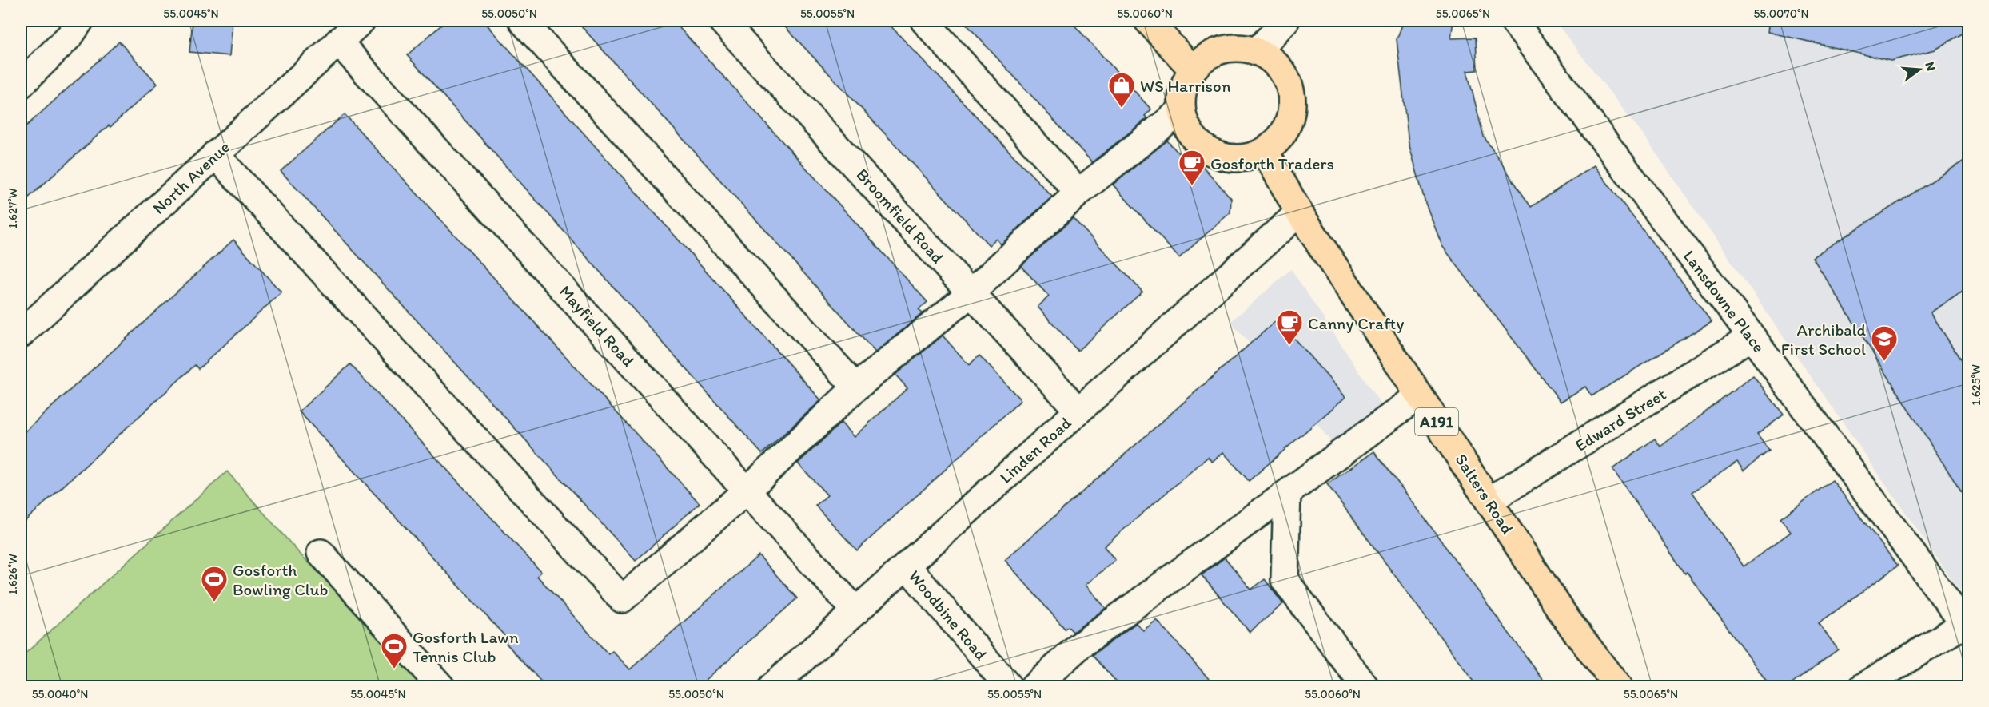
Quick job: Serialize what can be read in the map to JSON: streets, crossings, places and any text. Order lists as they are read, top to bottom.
{
  "streets": {
    "main road": ["A191", "Salters Road"],
    "street": [
      "North Avenue",
      "Broomfield Road",
      "Lansdowne Place",
      "Mayfield Road",
      "Edward Street",
      "Linden Road",
      "Woodbine Road"
    ]
  },
  "crossings": [
    ["North Avenue", "Mayfield Road"],
    ["Broomfield Road", "Linden Road"],
    ["Lansdowne Place", "Edward Street"],
    ["Mayfield Road", "Linden Road"],
    ["Edward Street", "Salters Road"],
    ["Linden Road", "Salters Road"],
    ["Linden Road", "Woodbine Road"]
  ],
  "places": {
    "shop": ["WS Harrison"],
    "cafe": ["Gosforth Traders", "Canny Crafty"],
    "school or university": ["Archibald First School"],
    "sports": ["Gosforth Bowling Club", "Gosforth Lawn Tennis Club"]
  },
  "north": "right",
  "coordinates": [
    "55.0045°N",
    "55.0050°N",
    "55.0055°N",
    "55.0060°N",
    "55.0065°N",
    "55.0070°N",
    "1.627°W",
    "1.625°W",
    "1.626°W",
    "55.0040°N"
  ]
}
